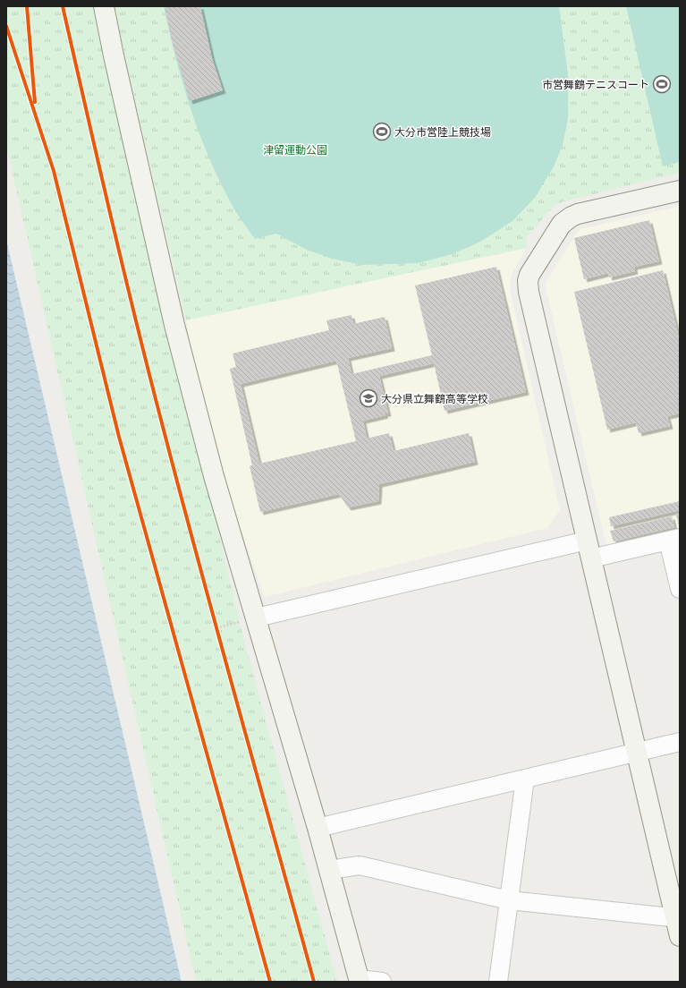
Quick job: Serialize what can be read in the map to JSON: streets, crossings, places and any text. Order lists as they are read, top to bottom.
{
  "parks": ["津留運動公園"],
  "places": {
    "sports": ["市営舞鶴テニスコート", "大分市営陸上競技場"],
    "school or university": ["大分県立舞鶴高等学校"]
  }
}
